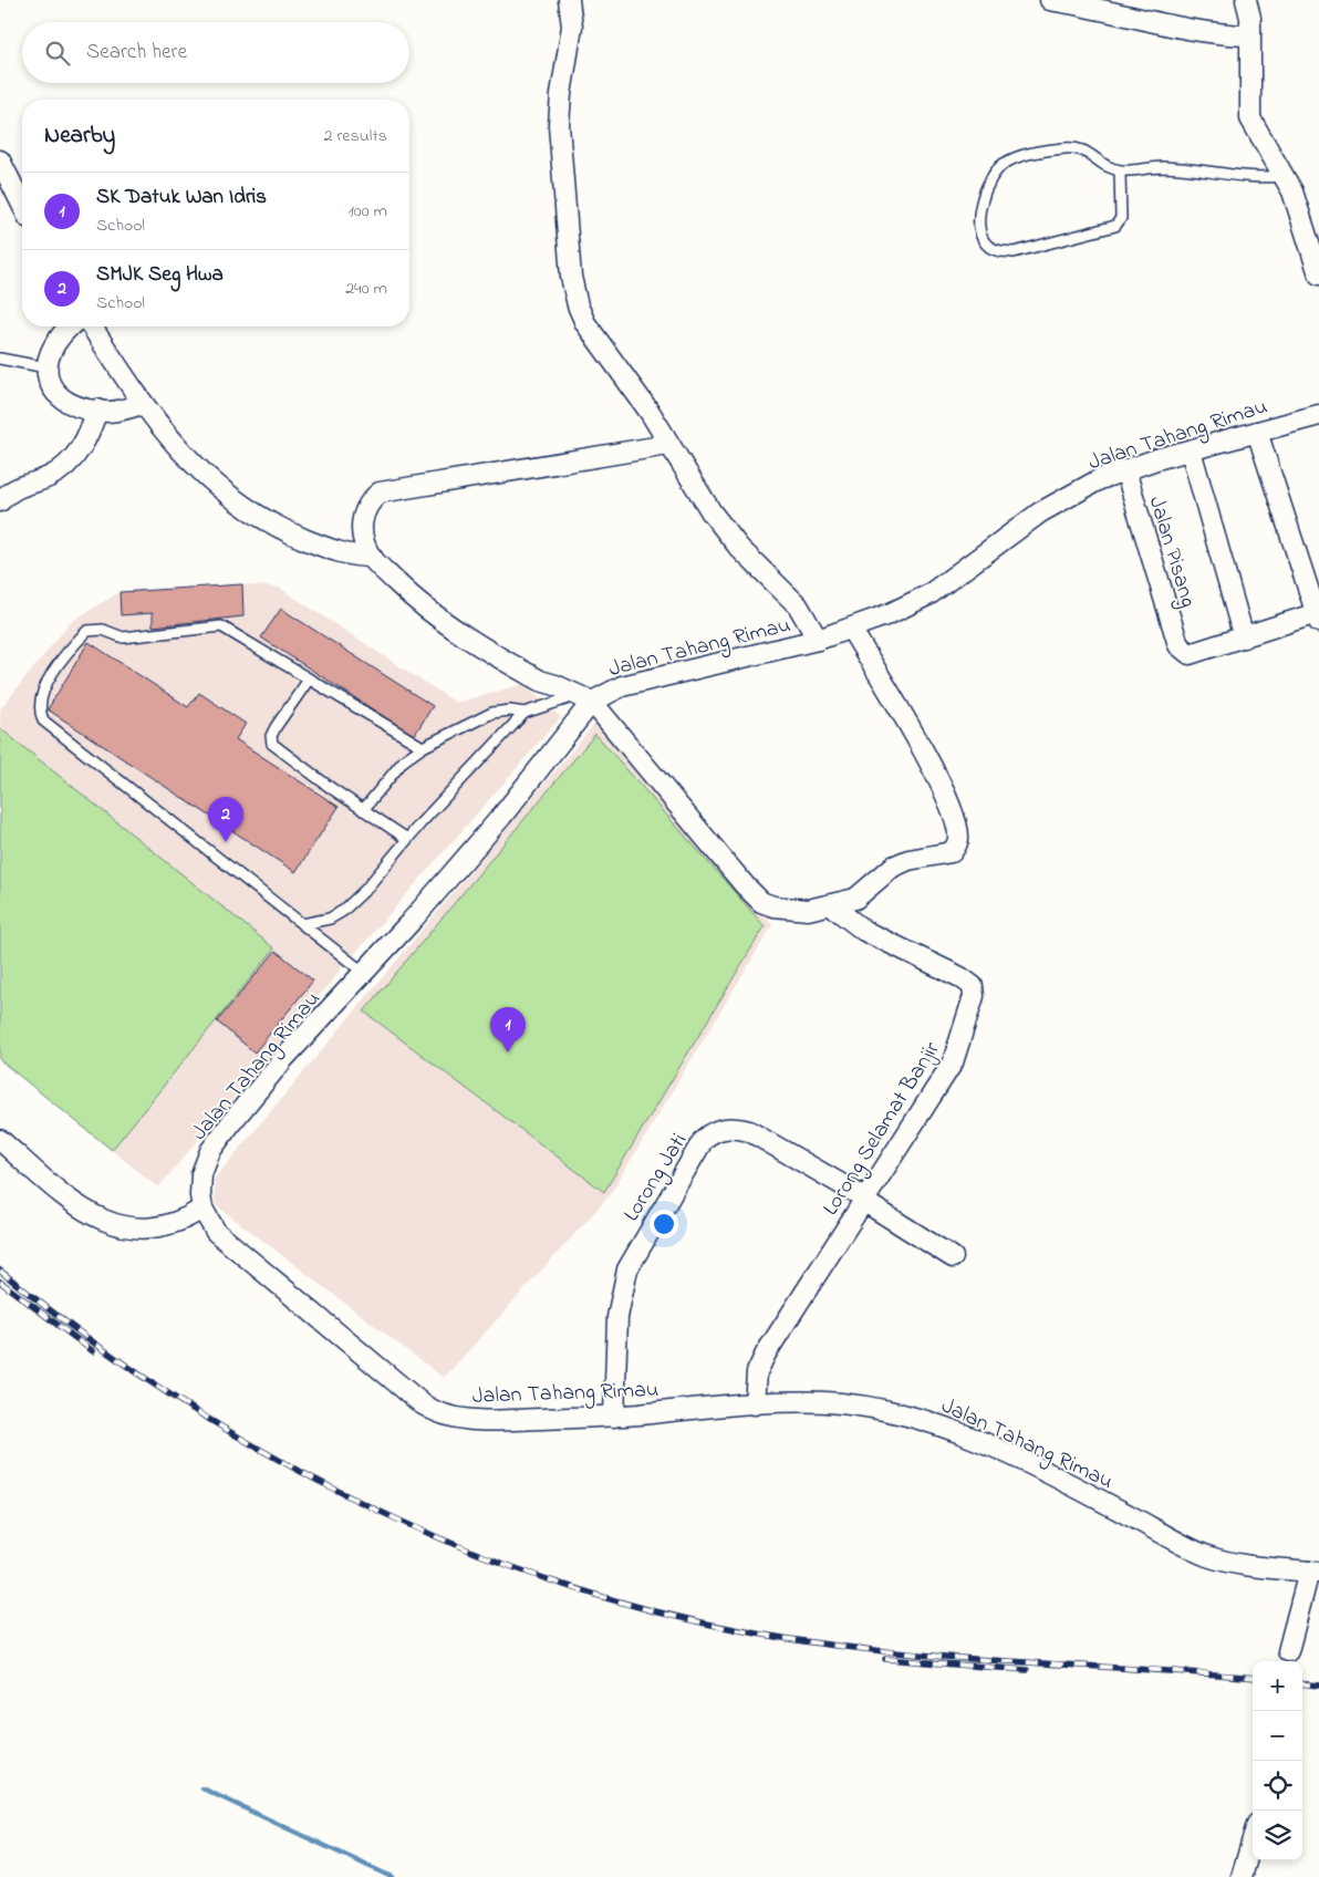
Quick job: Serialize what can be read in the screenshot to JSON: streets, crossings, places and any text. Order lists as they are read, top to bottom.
{
  "streets": {
    "street": [
      "Jalan Tahang Rimau",
      "Jalan Pisang",
      "Lorong Selamat Banjir",
      "Lorong Jati"
    ]
  },
  "crossings": [
    ["Jalan Tahang Rimau", "Jalan Pisang"],
    ["Jalan Tahang Rimau", "Lorong Selamat Banjir"],
    ["Jalan Tahang Rimau", "Lorong Jati"],
    ["Lorong Selamat Banjir", "Lorong Jati"]
  ],
  "page": {
    "search": "Search here",
    "heading": ["Nearby", "2 results"],
    "list": [
      {
        "mark": "1",
        "name": "SK Datuk Wan Idris",
        "note": "School",
        "value": "100 m"
      },
      {
        "mark": "2",
        "name": "SMJK Seg Hwa",
        "note": "School",
        "value": "240 m"
      }
    ],
    "pins": ["2", "1"],
    "map_buttons": ["+", "−"]
  }
}
